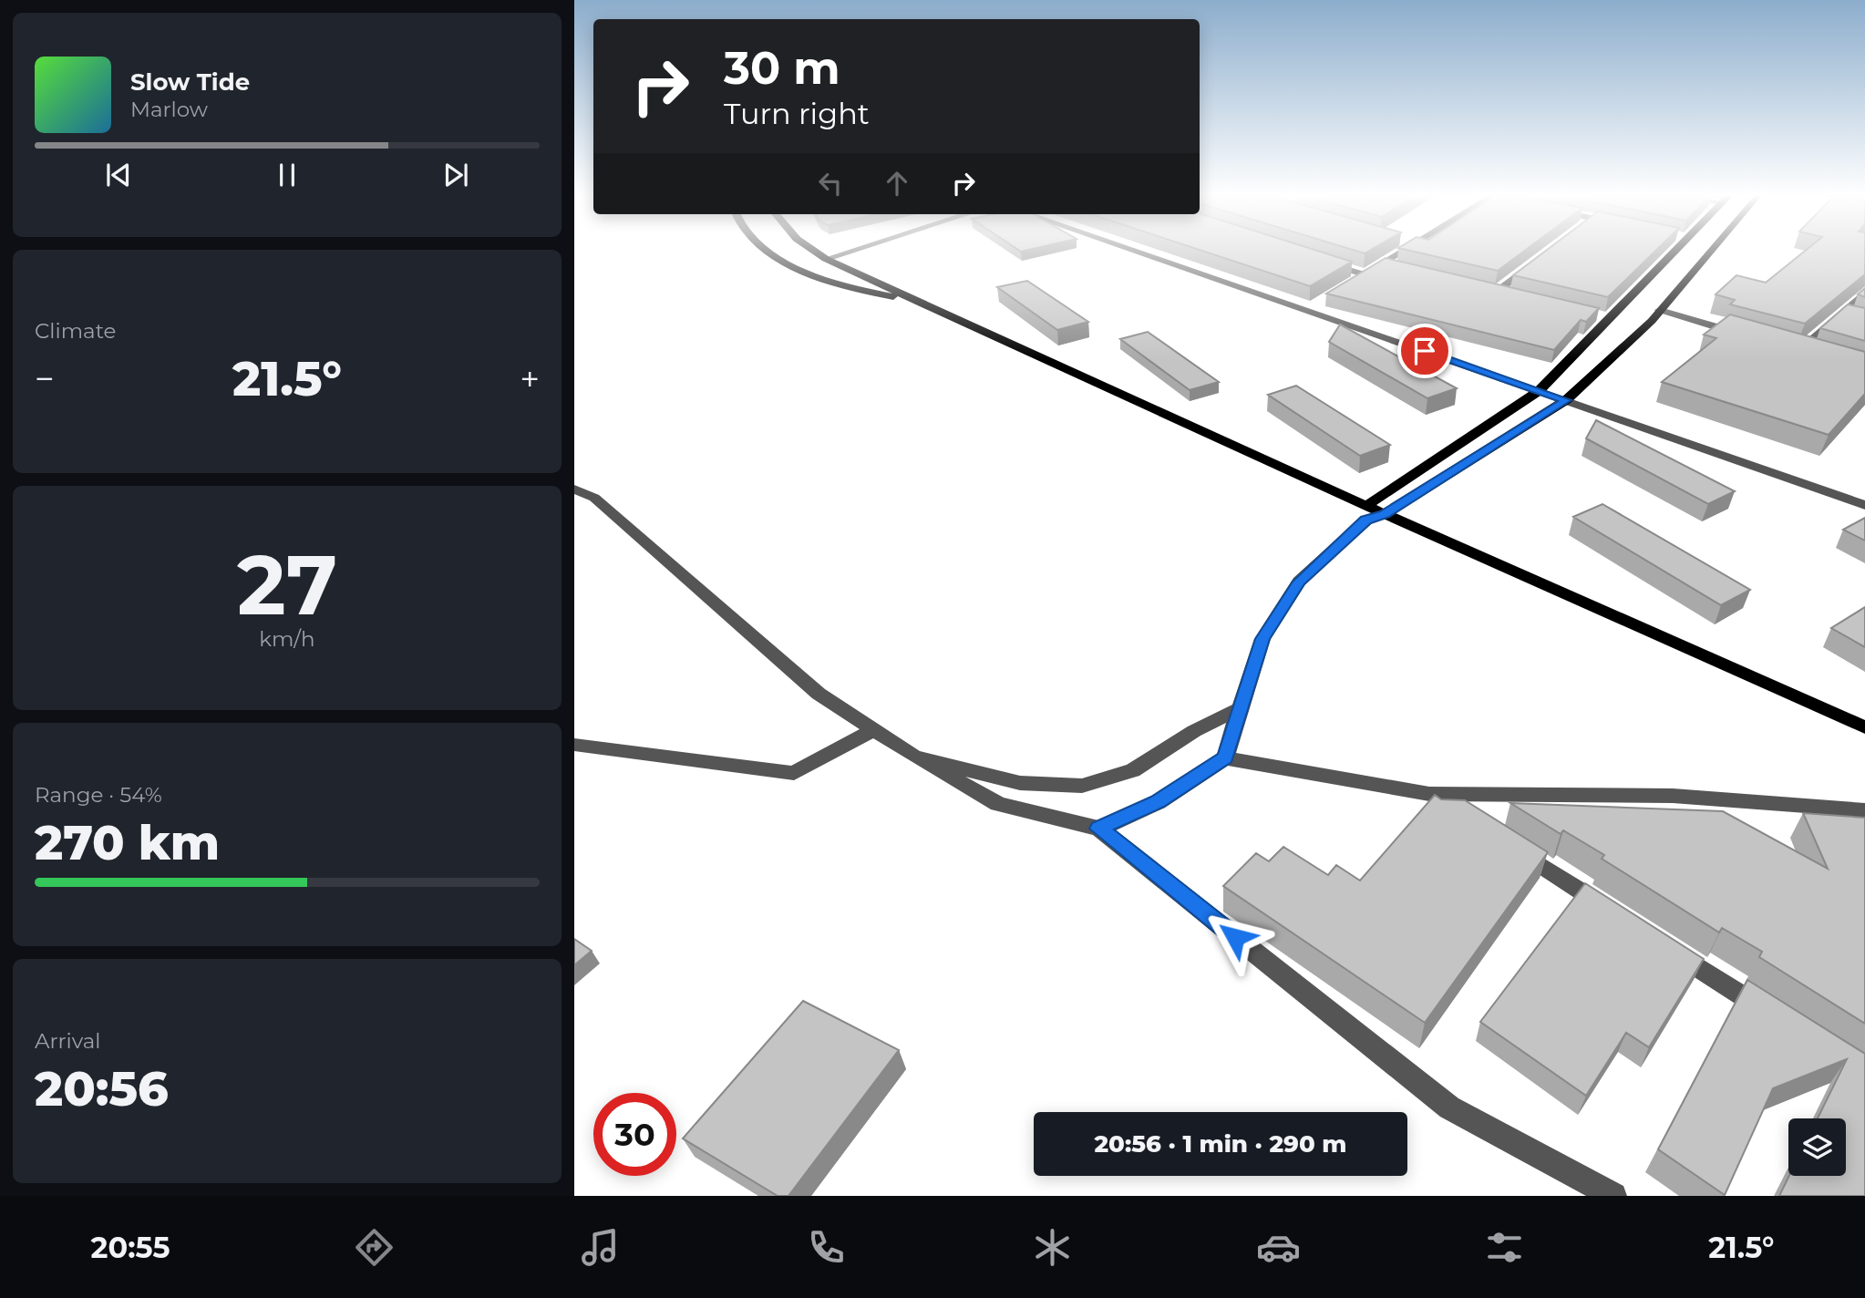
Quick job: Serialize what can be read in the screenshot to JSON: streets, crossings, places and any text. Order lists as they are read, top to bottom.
{
  "page": {
    "turn": ["30 m", "Turn right"],
    "song": ["Slow Tide", "Marlow"],
    "tile": [
      "Climate",
      ["27", "km/h"],
      ["Range · 54%", "270 km"],
      ["Arrival", "20:56"]
    ],
    "heat": ["−", "21.5°", "+"],
    "limit": "30",
    "trip": "20:56 · 1 min · 290 m",
    "tabs": ["20:55", "21.5°"]
  }
}
